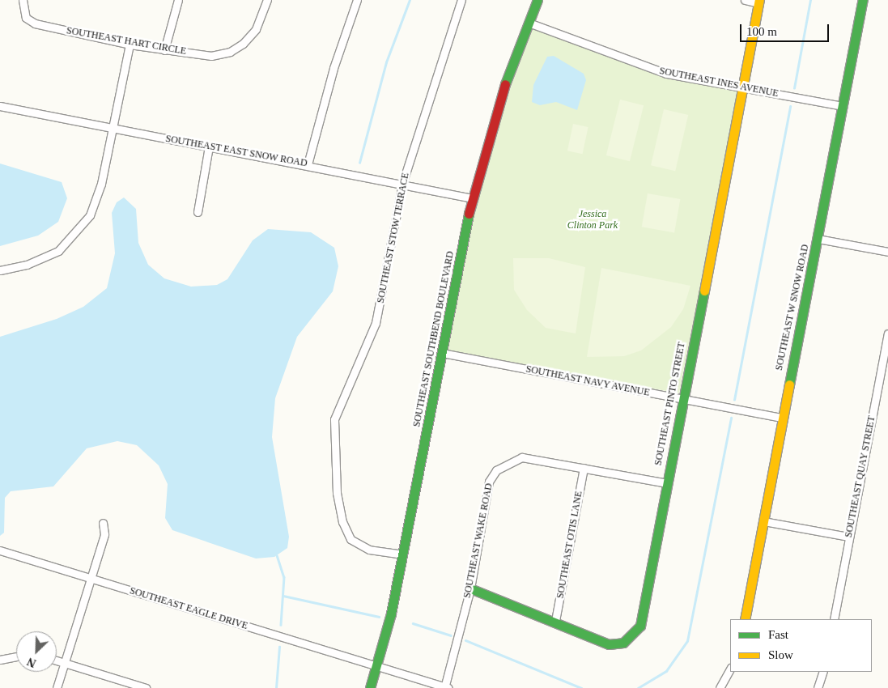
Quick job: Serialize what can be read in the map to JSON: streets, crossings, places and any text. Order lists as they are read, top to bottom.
{
  "streets": {
    "street": [
      "SOUTHEAST HART CIRCLE",
      "SOUTHEAST INES AVENUE",
      "SOUTHEAST EAST SNOW ROAD",
      "SOUTHEAST STOW TERRACE",
      "SOUTHEAST W SNOW ROAD",
      "SOUTHEAST SOUTHBEND BOULEVARD",
      "SOUTHEAST NAVY AVENUE",
      "SOUTHEAST PINTO STREET",
      "SOUTHEAST QUAY STREET",
      "SOUTHEAST WAKE ROAD",
      "SOUTHEAST OTIS LANE",
      "SOUTHEAST EAGLE DRIVE"
    ]
  },
  "crossings": [
    ["SOUTHEAST INES AVENUE", "SOUTHEAST W SNOW ROAD"],
    ["SOUTHEAST INES AVENUE", "SOUTHEAST SOUTHBEND BOULEVARD"],
    ["SOUTHEAST INES AVENUE", "SOUTHEAST PINTO STREET"],
    ["SOUTHEAST EAST SNOW ROAD", "SOUTHEAST STOW TERRACE"],
    ["SOUTHEAST EAST SNOW ROAD", "SOUTHEAST SOUTHBEND BOULEVARD"],
    ["SOUTHEAST STOW TERRACE", "SOUTHEAST SOUTHBEND BOULEVARD"],
    ["SOUTHEAST W SNOW ROAD", "SOUTHEAST NAVY AVENUE"],
    ["SOUTHEAST SOUTHBEND BOULEVARD", "SOUTHEAST NAVY AVENUE"],
    ["SOUTHEAST SOUTHBEND BOULEVARD", "SOUTHEAST EAGLE DRIVE"],
    ["SOUTHEAST NAVY AVENUE", "SOUTHEAST PINTO STREET"],
    ["SOUTHEAST PINTO STREET", "SOUTHEAST WAKE ROAD"],
    ["SOUTHEAST PINTO STREET", "SOUTHEAST OTIS LANE"],
    ["SOUTHEAST WAKE ROAD", "SOUTHEAST OTIS LANE"]
  ],
  "parks": ["Jessica Clinton Park"],
  "legend": ["Fast", "Slow"],
  "scale_bar": "100 m",
  "north": "bottom left"
}
